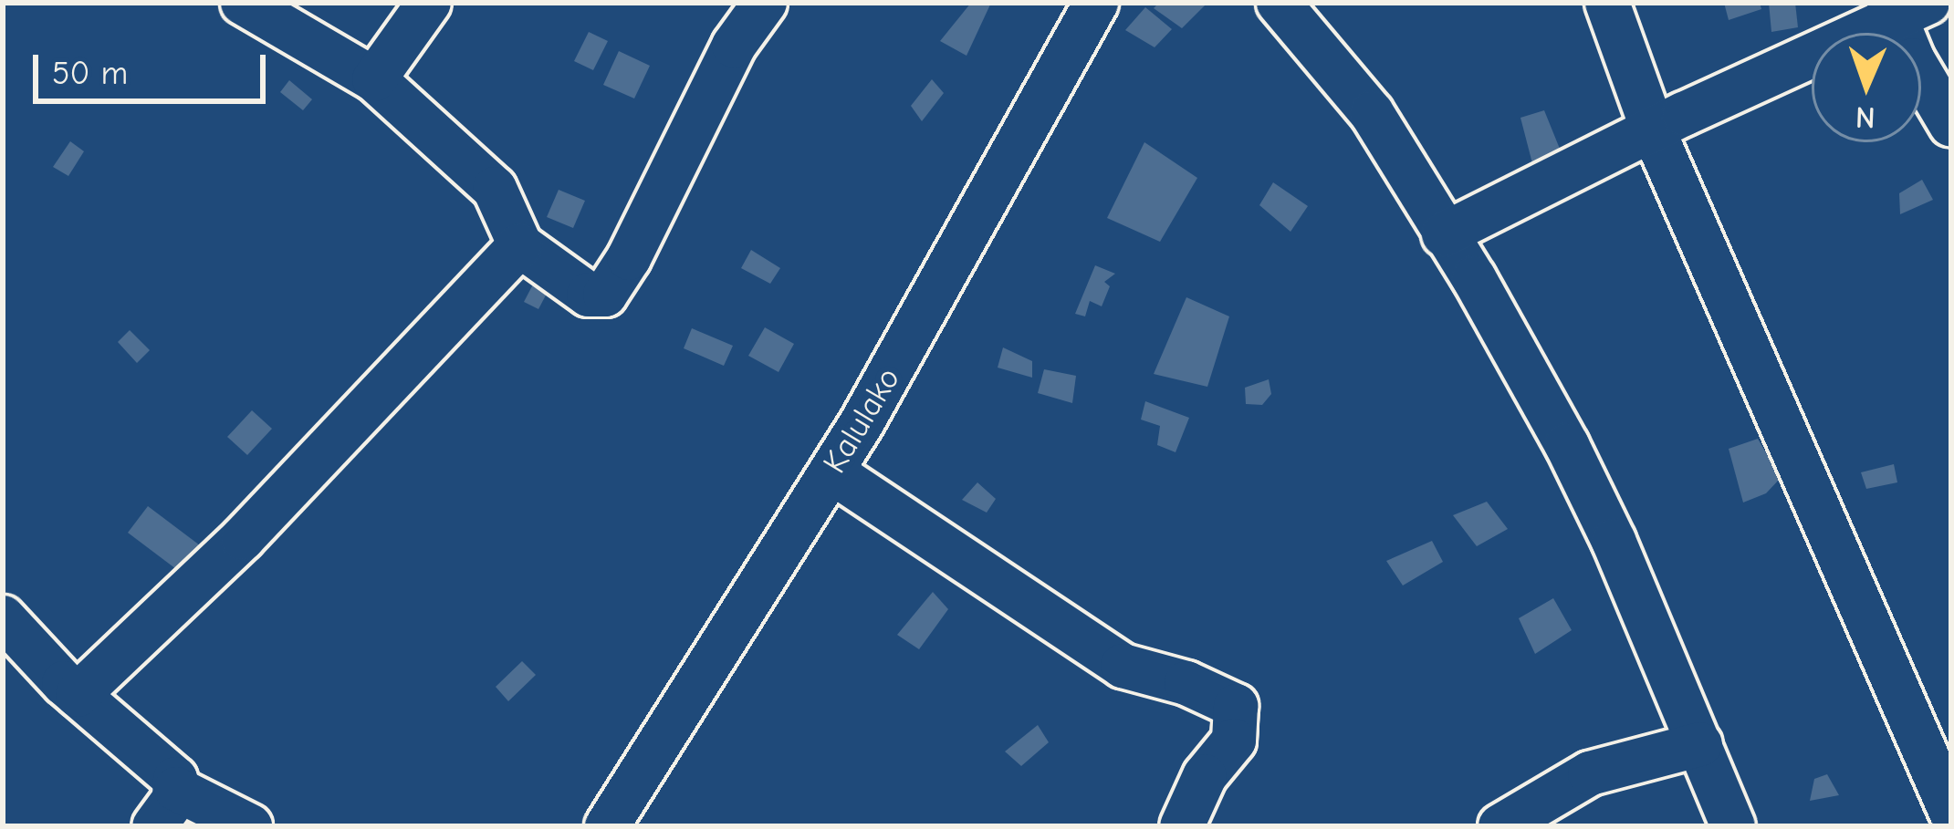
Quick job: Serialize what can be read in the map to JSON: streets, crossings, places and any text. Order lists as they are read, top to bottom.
{
  "streets": {
    "street": ["Kalulako"]
  },
  "scale_bar": "50 m",
  "north": "bottom"
}
